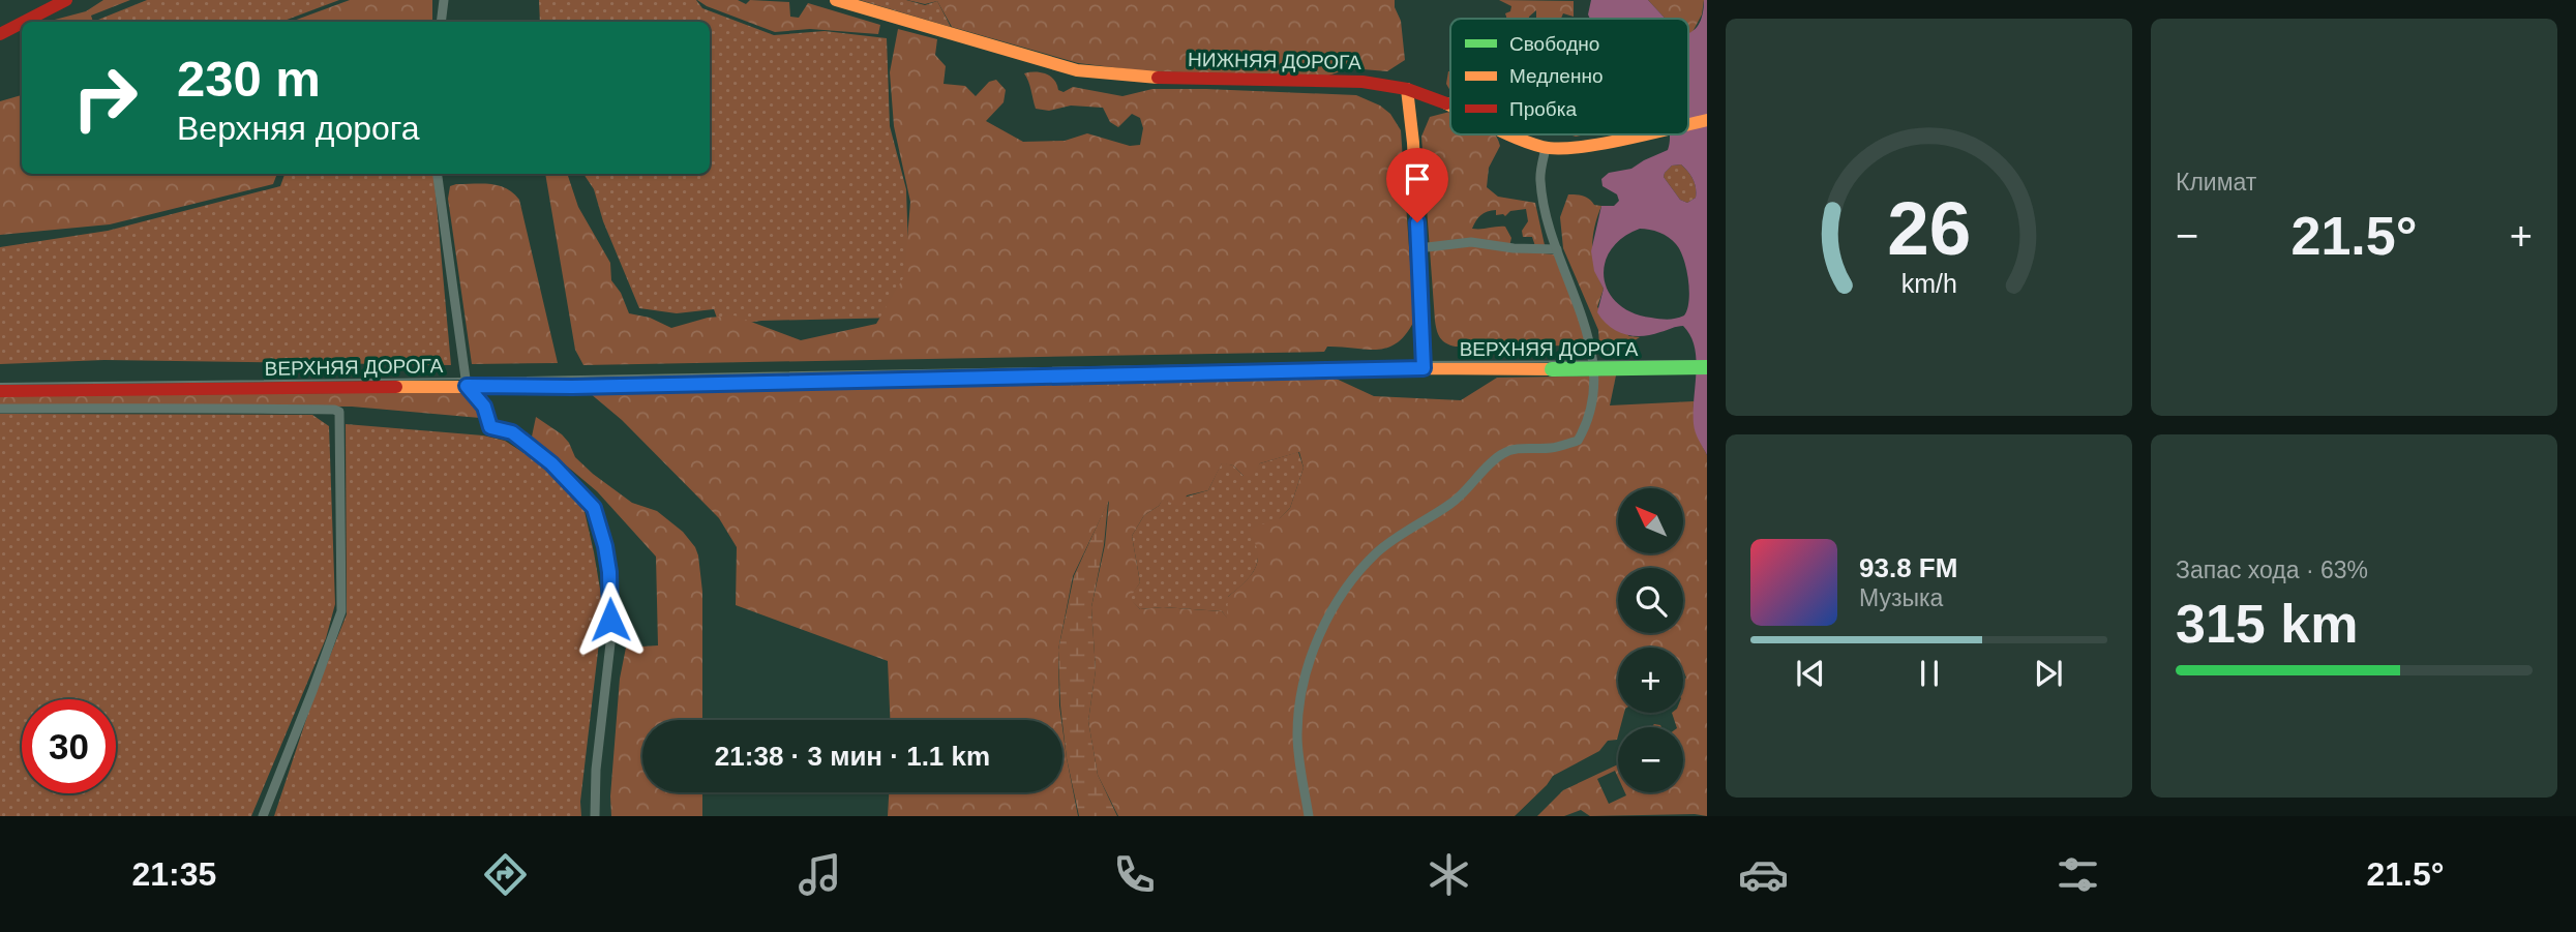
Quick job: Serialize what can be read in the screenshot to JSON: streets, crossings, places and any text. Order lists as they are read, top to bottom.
{
  "streets": {
    "main road": ["НИЖНЯЯ ДОРОГА", "ВЕРХНЯЯ ДОРОГА"]
  },
  "legend": ["Свободно", "Медленно", "Пробка"],
  "north": "top left",
  "page": {
    "tile": [
      "Климат",
      ["Запас хода · 63%", "315 km"]
    ],
    "turn": ["230 m", "Верхняя дорога"],
    "heat": ["−", "21.5°", "+"],
    "map_buttons": ["+", "−"],
    "song": ["93.8 FM", "Музыка"],
    "limit": "30",
    "trip": "21:38 · 3 мин · 1.1 km",
    "tabs": ["21:35", "21.5°"],
    "gauge": ["26", "km/h"]
  }
}
